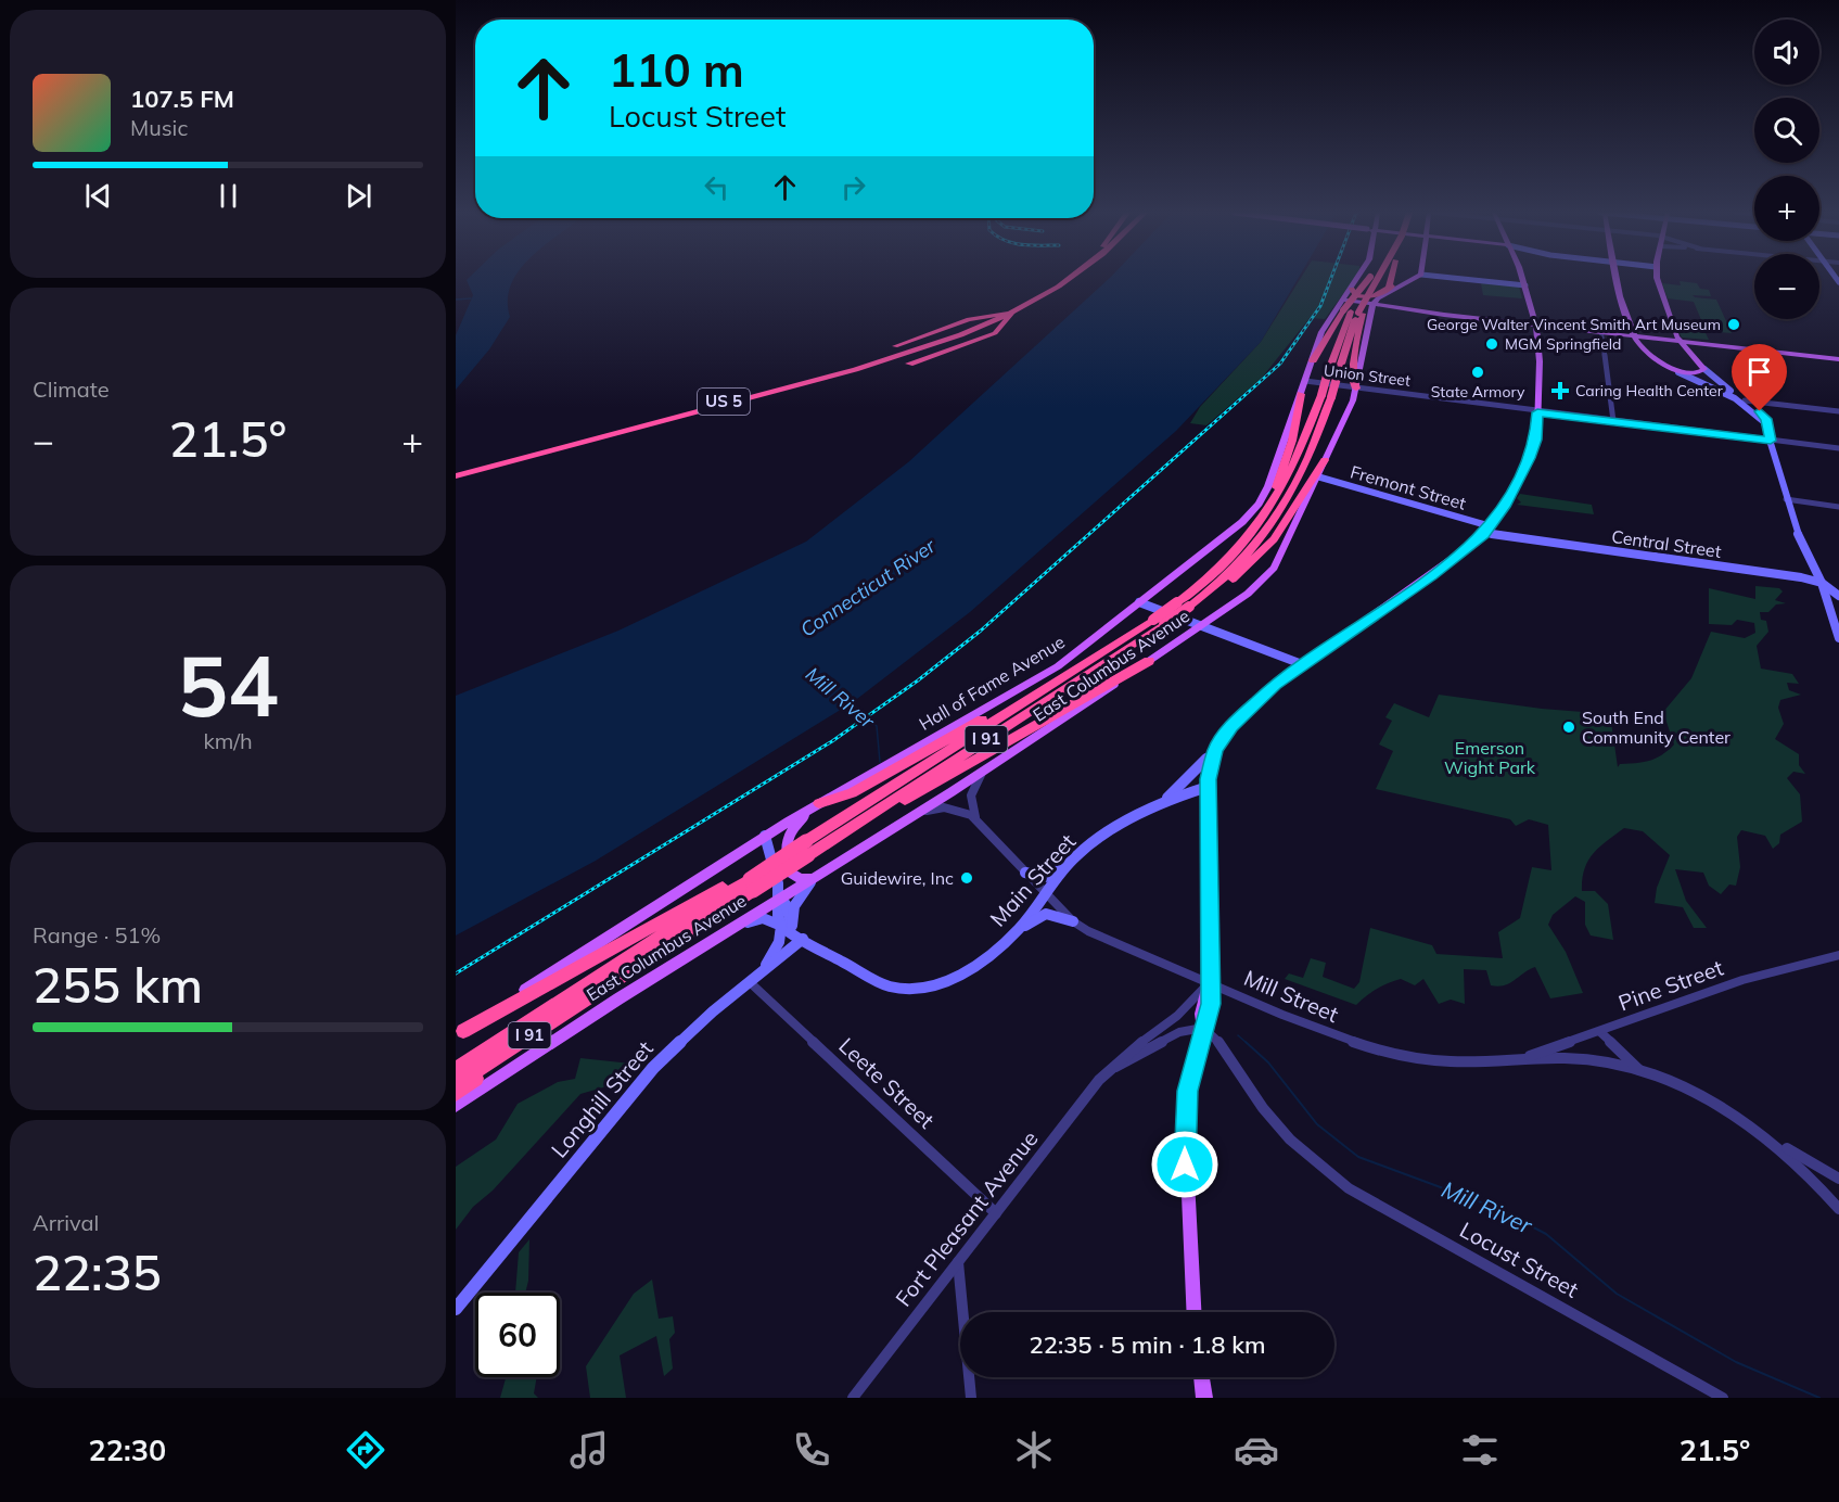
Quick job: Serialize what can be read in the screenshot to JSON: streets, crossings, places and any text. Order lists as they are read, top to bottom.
{
  "streets": {
    "highway": ["US 5", "I 91"],
    "main road": [
      "Fremont Street",
      "Central Street",
      "East Columbus Avenue",
      "Hall of Fame Avenue",
      "Main Street",
      "Longhill Street"
    ],
    "street": [
      "Union Street",
      "Pine Street",
      "Mill Street",
      "Leete Street",
      "Fort Pleasant Avenue",
      "Locust Street"
    ]
  },
  "crossings": [
    ["Union Street", "East Columbus Avenue"],
    ["Union Street", "Hall of Fame Avenue"],
    ["Union Street", "Main Street"],
    ["Fremont Street", "Central Street"],
    ["Fremont Street", "East Columbus Avenue"],
    ["Fremont Street", "Main Street"],
    ["Central Street", "Main Street"],
    ["East Columbus Avenue", "Mill Street"],
    ["Main Street", "Mill Street"],
    ["Main Street", "Longhill Street"],
    ["Pine Street", "Mill Street"],
    ["Mill Street", "Fort Pleasant Avenue"],
    ["Leete Street", "Longhill Street"],
    ["Leete Street", "Fort Pleasant Avenue"],
    ["Fort Pleasant Avenue", "Locust Street"]
  ],
  "water": ["Connecticut River", "Mill River"],
  "parks": ["Emerson Wight Park"],
  "places": {
    "other": [
      "George Walter Vincent Smith Art Museum",
      "MGM Springfield",
      "State Armory",
      "South End Community Center",
      "Guidewire, Inc"
    ],
    "health": ["Caring Health Center"]
  },
  "page": {
    "map_buttons": ["+", "−"],
    "turn": ["110 m", "Locust Street"],
    "song": ["107.5 FM", "Music"],
    "tile": [
      "Climate",
      ["54", "km/h"],
      ["Range · 51%", "255 km"],
      ["Arrival", "22:35"]
    ],
    "heat": ["−", "21.5°", "+"],
    "limit": "60",
    "trip": "22:35 · 5 min · 1.8 km",
    "tabs": ["22:30", "21.5°"]
  }
}
